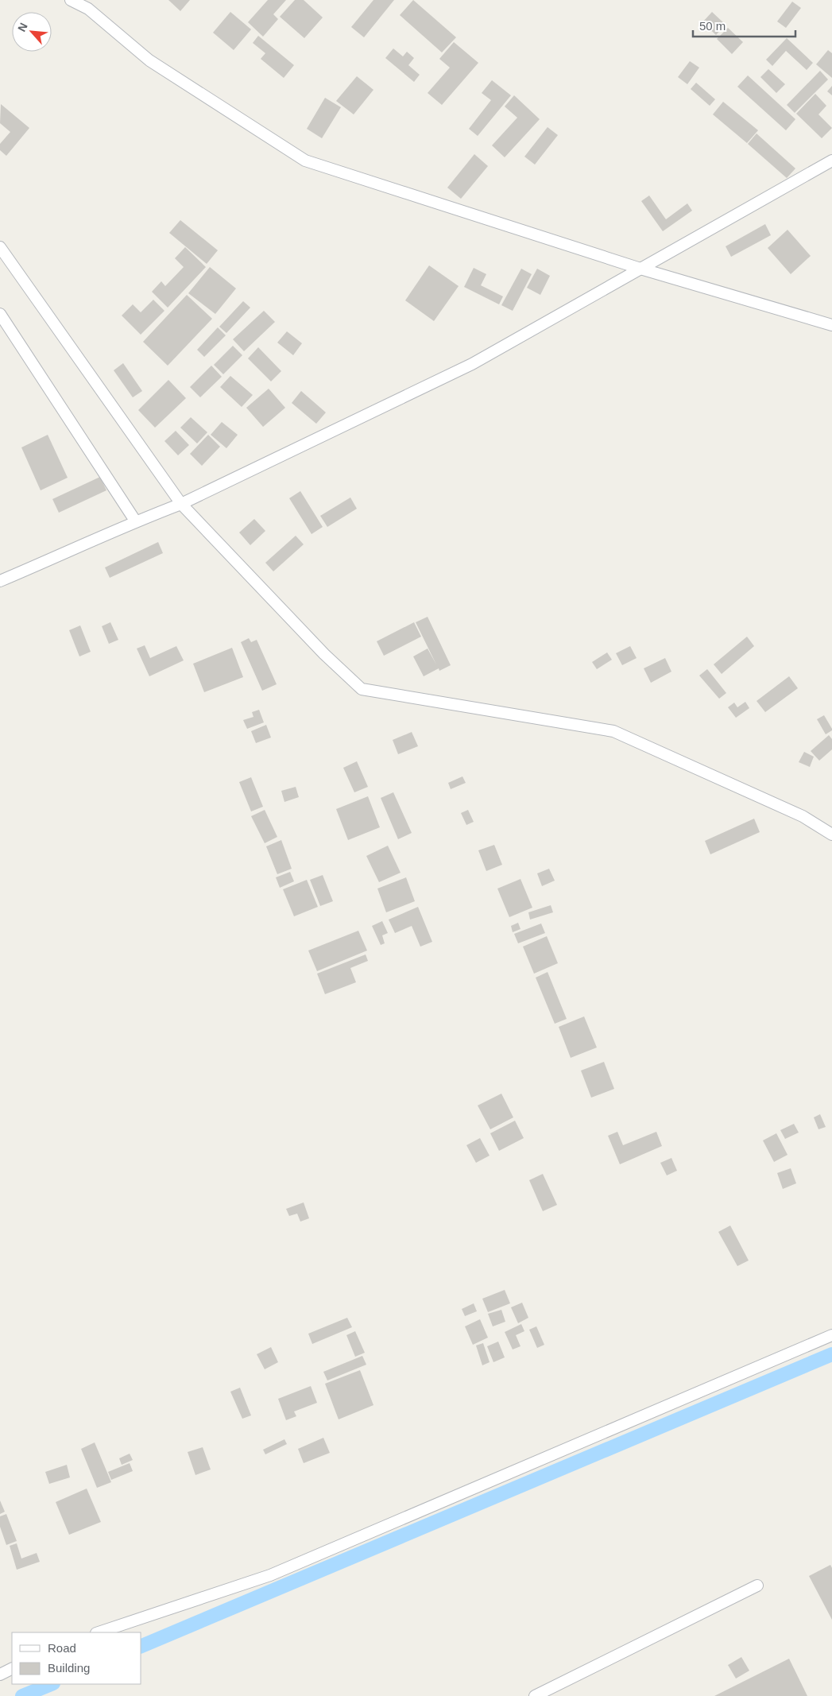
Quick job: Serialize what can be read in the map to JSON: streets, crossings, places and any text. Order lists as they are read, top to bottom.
{
  "legend": ["Road", "Building"],
  "scale_bar": "50 m",
  "north": "top left"
}
